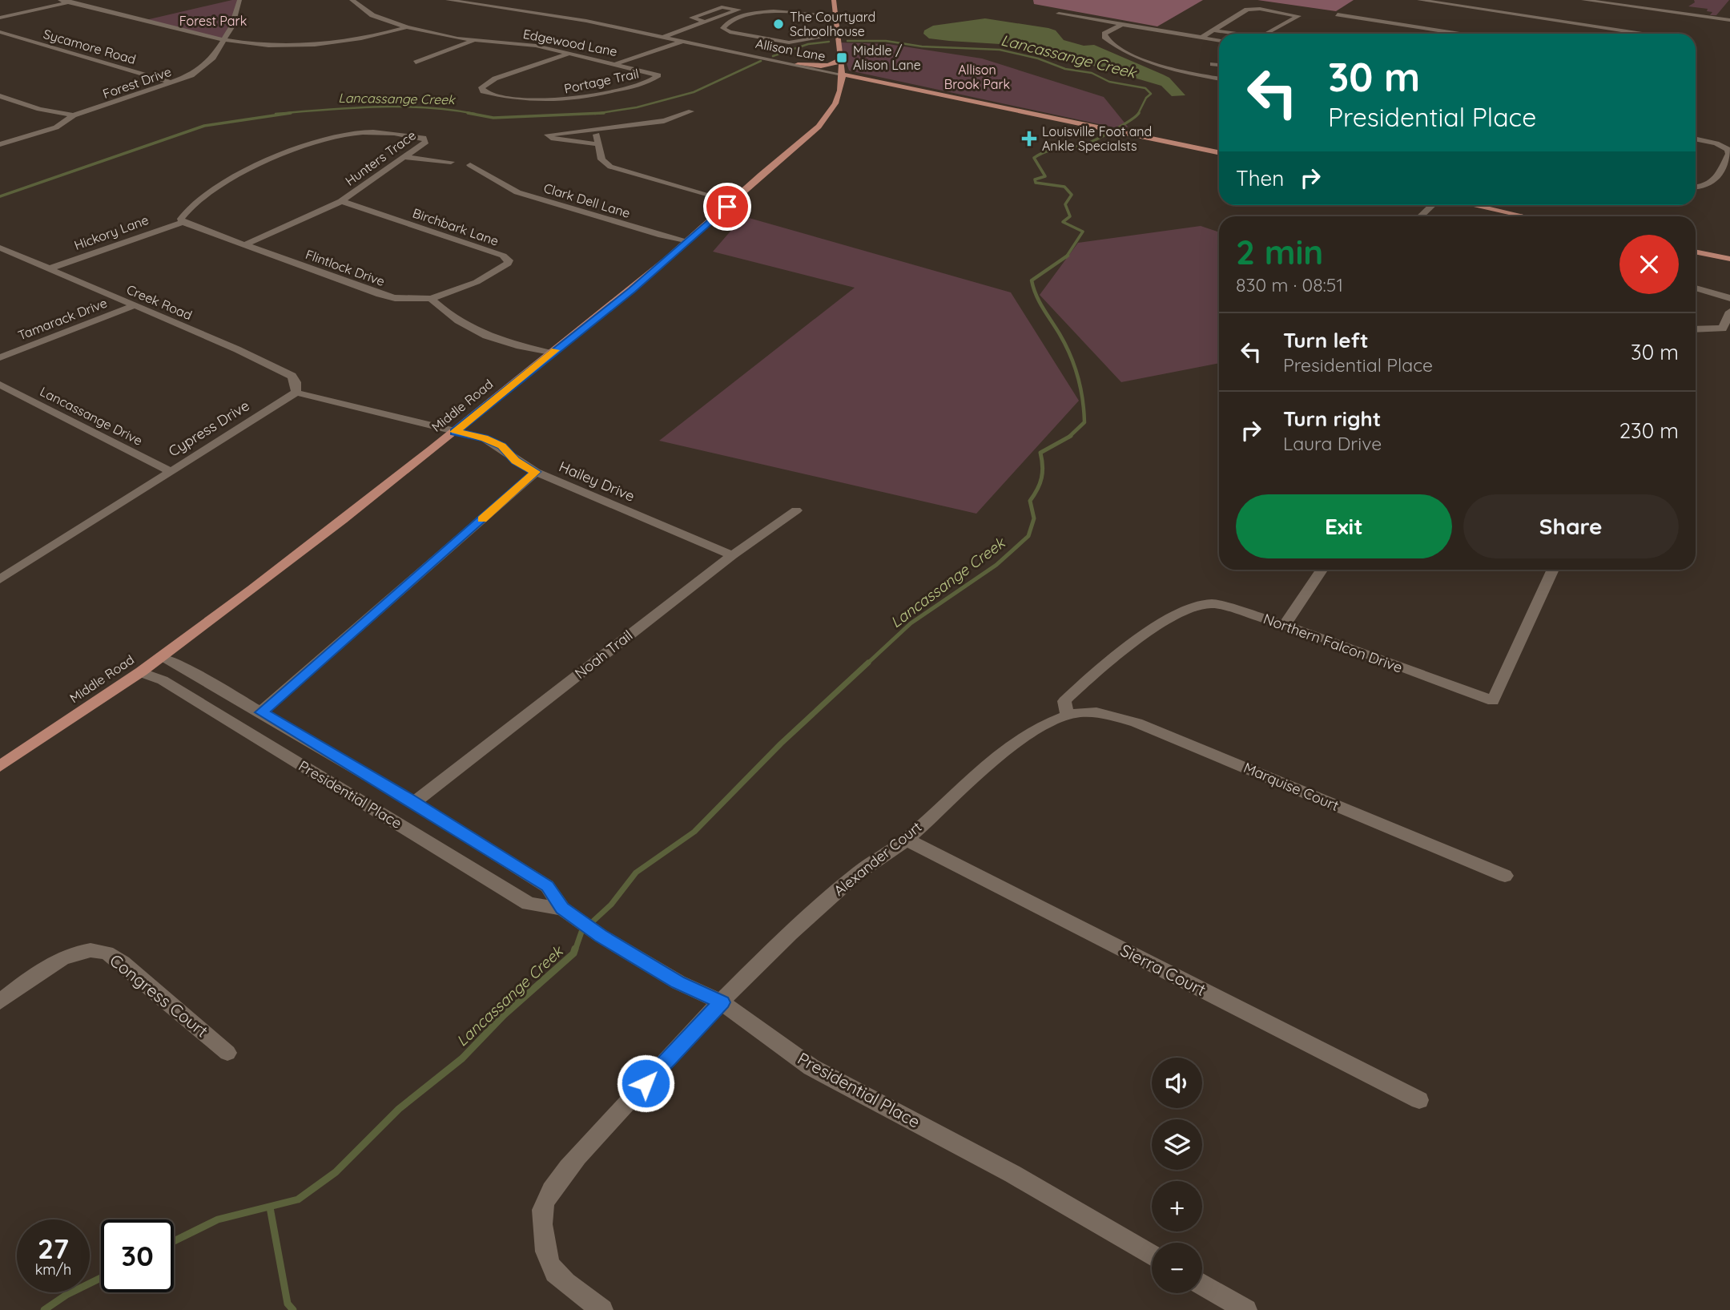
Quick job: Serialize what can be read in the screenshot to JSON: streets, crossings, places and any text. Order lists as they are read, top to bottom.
{
  "streets": {
    "main road": ["Allison Lane", "Middle Road"],
    "street": [
      "Edgewood Lane",
      "Sycamore Road",
      "Portage Trail",
      "Forest Drive",
      "Hunters Trace",
      "Clark Dell Lane",
      "Birchbark Lane",
      "Hickory Lane",
      "Flintlock Drive",
      "Creek Road",
      "Tamarack Drive",
      "Lancassange Drive",
      "Cypress Drive",
      "Hailey Drive",
      "Northern Falcon Drive",
      "Noah Trail",
      "Marquise Court",
      "Presidential Place",
      "Alexander Court",
      "Sierra Court",
      "Congress Court"
    ]
  },
  "crossings": [
    ["Edgewood Lane", "Portage Trail"],
    ["Sycamore Road", "Forest Drive"],
    ["Allison Lane", "Middle Road"],
    ["Hunters Trace", "Birchbark Lane"],
    ["Hunters Trace", "Hickory Lane"],
    ["Hunters Trace", "Flintlock Drive"],
    ["Clark Dell Lane", "Middle Road"],
    ["Birchbark Lane", "Flintlock Drive"],
    ["Hickory Lane", "Flintlock Drive"],
    ["Hickory Lane", "Creek Road"],
    ["Creek Road", "Tamarack Drive"],
    ["Creek Road", "Cypress Drive"],
    ["Middle Road", "Hailey Drive"],
    ["Middle Road", "Presidential Place"],
    ["Lancassange Drive", "Cypress Drive"],
    ["Hailey Drive", "Noah Trail"],
    ["Northern Falcon Drive", "Marquise Court"],
    ["Northern Falcon Drive", "Alexander Court"],
    ["Noah Trail", "Presidential Place"],
    ["Marquise Court", "Alexander Court"],
    ["Presidential Place", "Alexander Court"],
    ["Alexander Court", "Sierra Court"]
  ],
  "water": ["Lancassange Creek"],
  "parks": ["Forest Park", "Allison Brook Park"],
  "places": {
    "other": ["The Courtyard Schoolhouse"],
    "transit": ["Middle / Alison Lane"],
    "health": ["Louisville Foot and Ankle Specialsts"]
  },
  "page": {
    "turn": ["30 m", "Presidential Place"],
    "then": "Then",
    "heading": ["2 min", "830 m · 08:51"],
    "list": [
      {
        "name": "Turn left",
        "note": "Presidential Place",
        "value": "30 m"
      },
      {
        "name": "Turn right",
        "note": "Laura Drive",
        "value": "230 m"
      }
    ],
    "buttons": ["Exit", "Share"],
    "map_buttons": ["+", "−"],
    "speed": "27 km/h",
    "limit": "30"
  }
}
